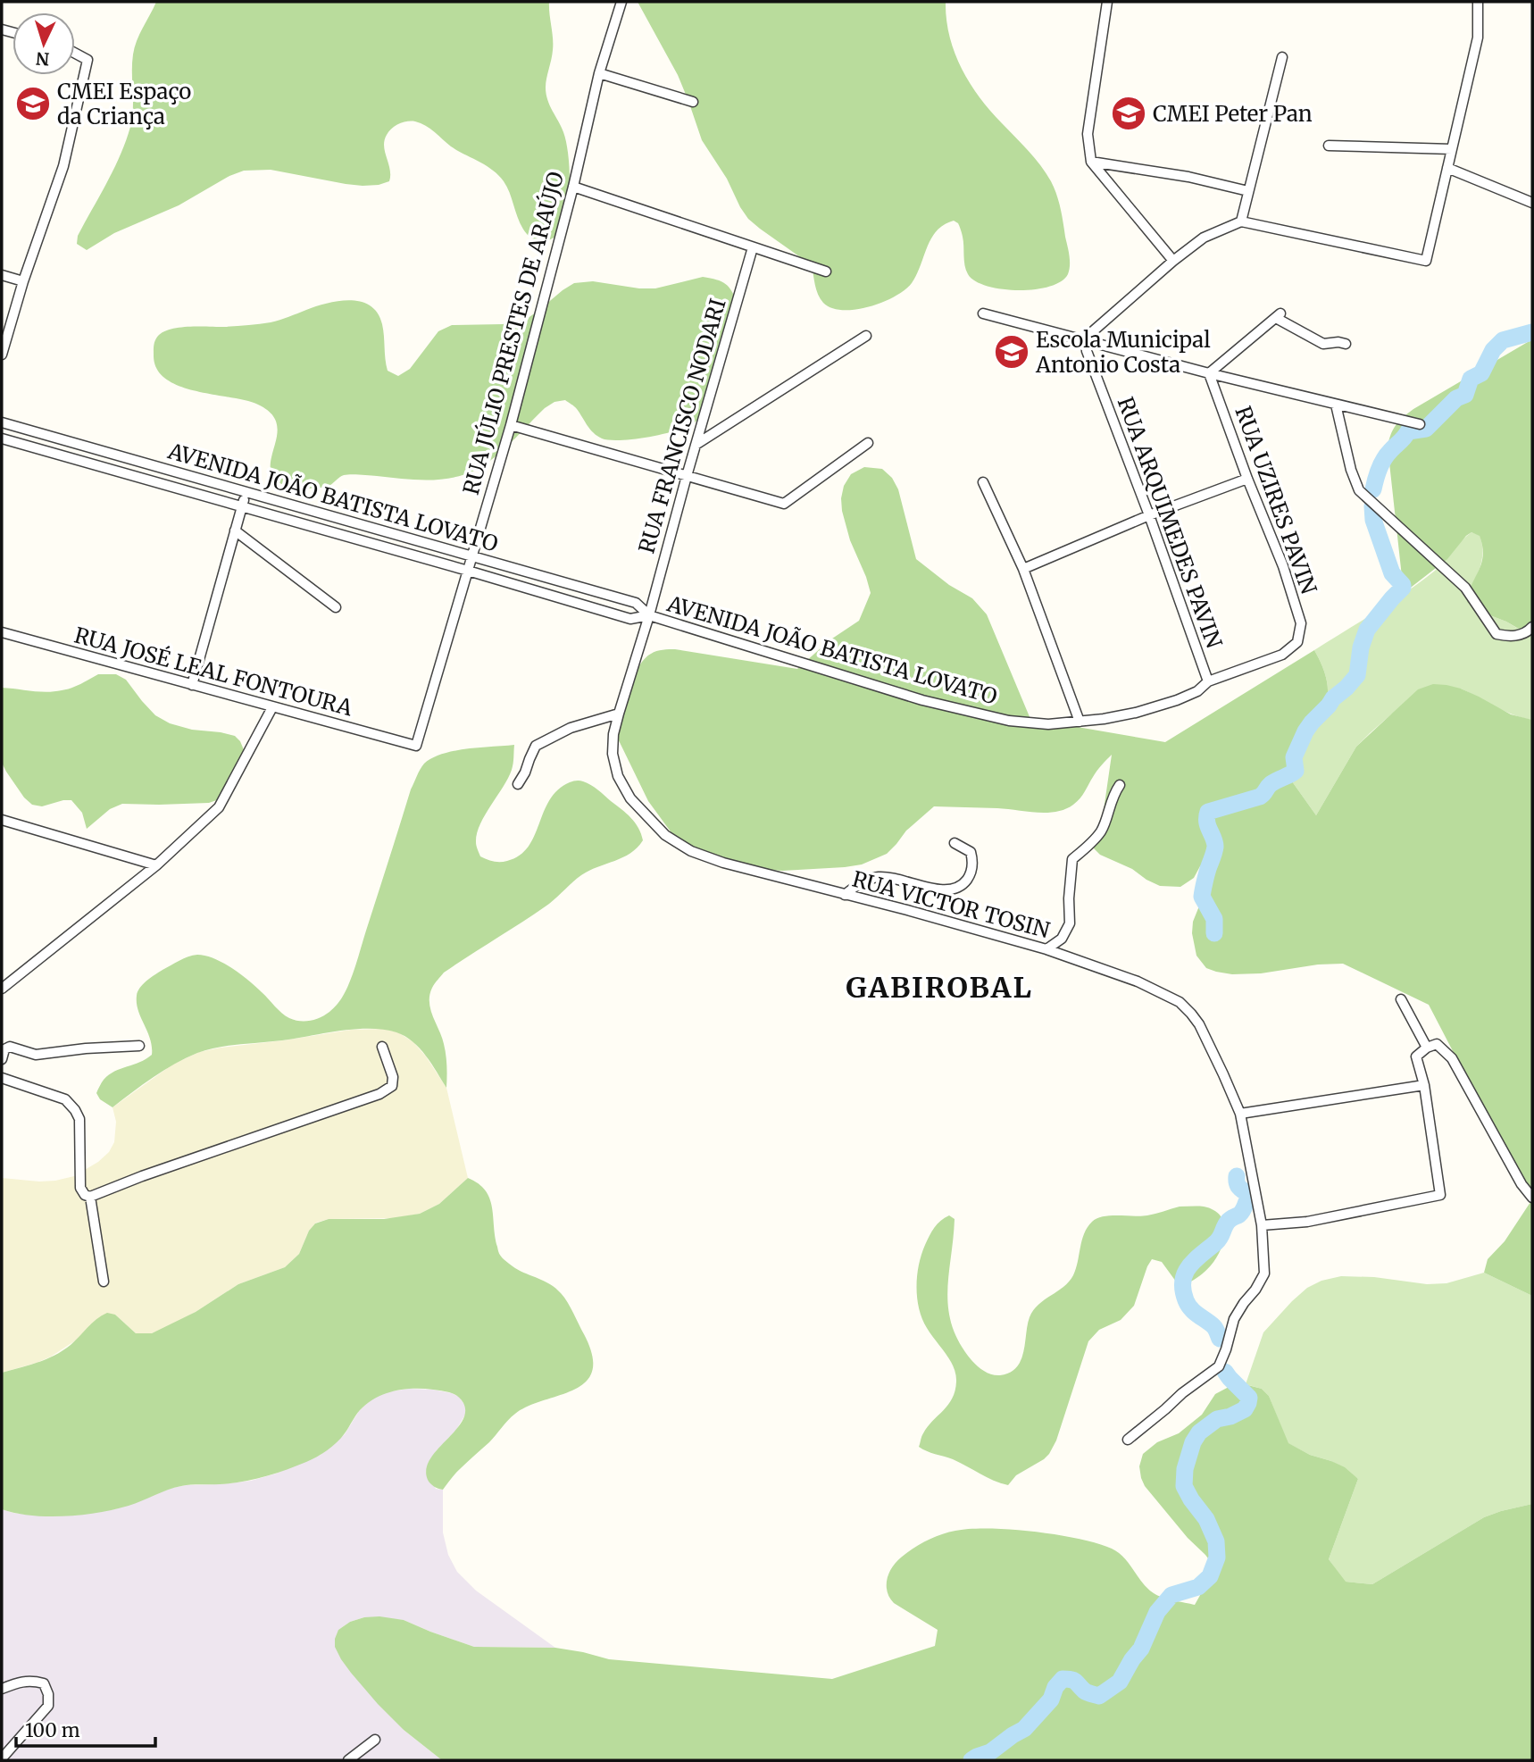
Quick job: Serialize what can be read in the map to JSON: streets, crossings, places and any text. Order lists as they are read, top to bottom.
{
  "streets": {
    "street": [
      "RUA JÚLIO PRESTES DE ARAÚJO",
      "RUA FRANCISCO NODARI",
      "AVENIDA JOÃO BATISTA LOVATO",
      "RUA UZIRES PAVIN",
      "RUA ARQUIMEDES PAVIN",
      "RUA JOSÉ LEAL FONTOURA",
      "RUA VICTOR TOSIN"
    ]
  },
  "crossings": [
    ["RUA JÚLIO PRESTES DE ARAÚJO", "AVENIDA JOÃO BATISTA LOVATO"],
    ["RUA JÚLIO PRESTES DE ARAÚJO", "RUA JOSÉ LEAL FONTOURA"],
    ["RUA FRANCISCO NODARI", "AVENIDA JOÃO BATISTA LOVATO"],
    ["RUA FRANCISCO NODARI", "RUA VICTOR TOSIN"],
    ["AVENIDA JOÃO BATISTA LOVATO", "RUA UZIRES PAVIN"],
    ["AVENIDA JOÃO BATISTA LOVATO", "RUA ARQUIMEDES PAVIN"],
    ["AVENIDA JOÃO BATISTA LOVATO", "RUA VICTOR TOSIN"]
  ],
  "districts": ["GABIROBAL"],
  "places": {
    "school or university": ["CMEI Espaço da Criança", "CMEI Peter Pan", "Escola Municipal Antonio Costa"]
  },
  "scale_bar": "100 m",
  "north": "bottom"
}
